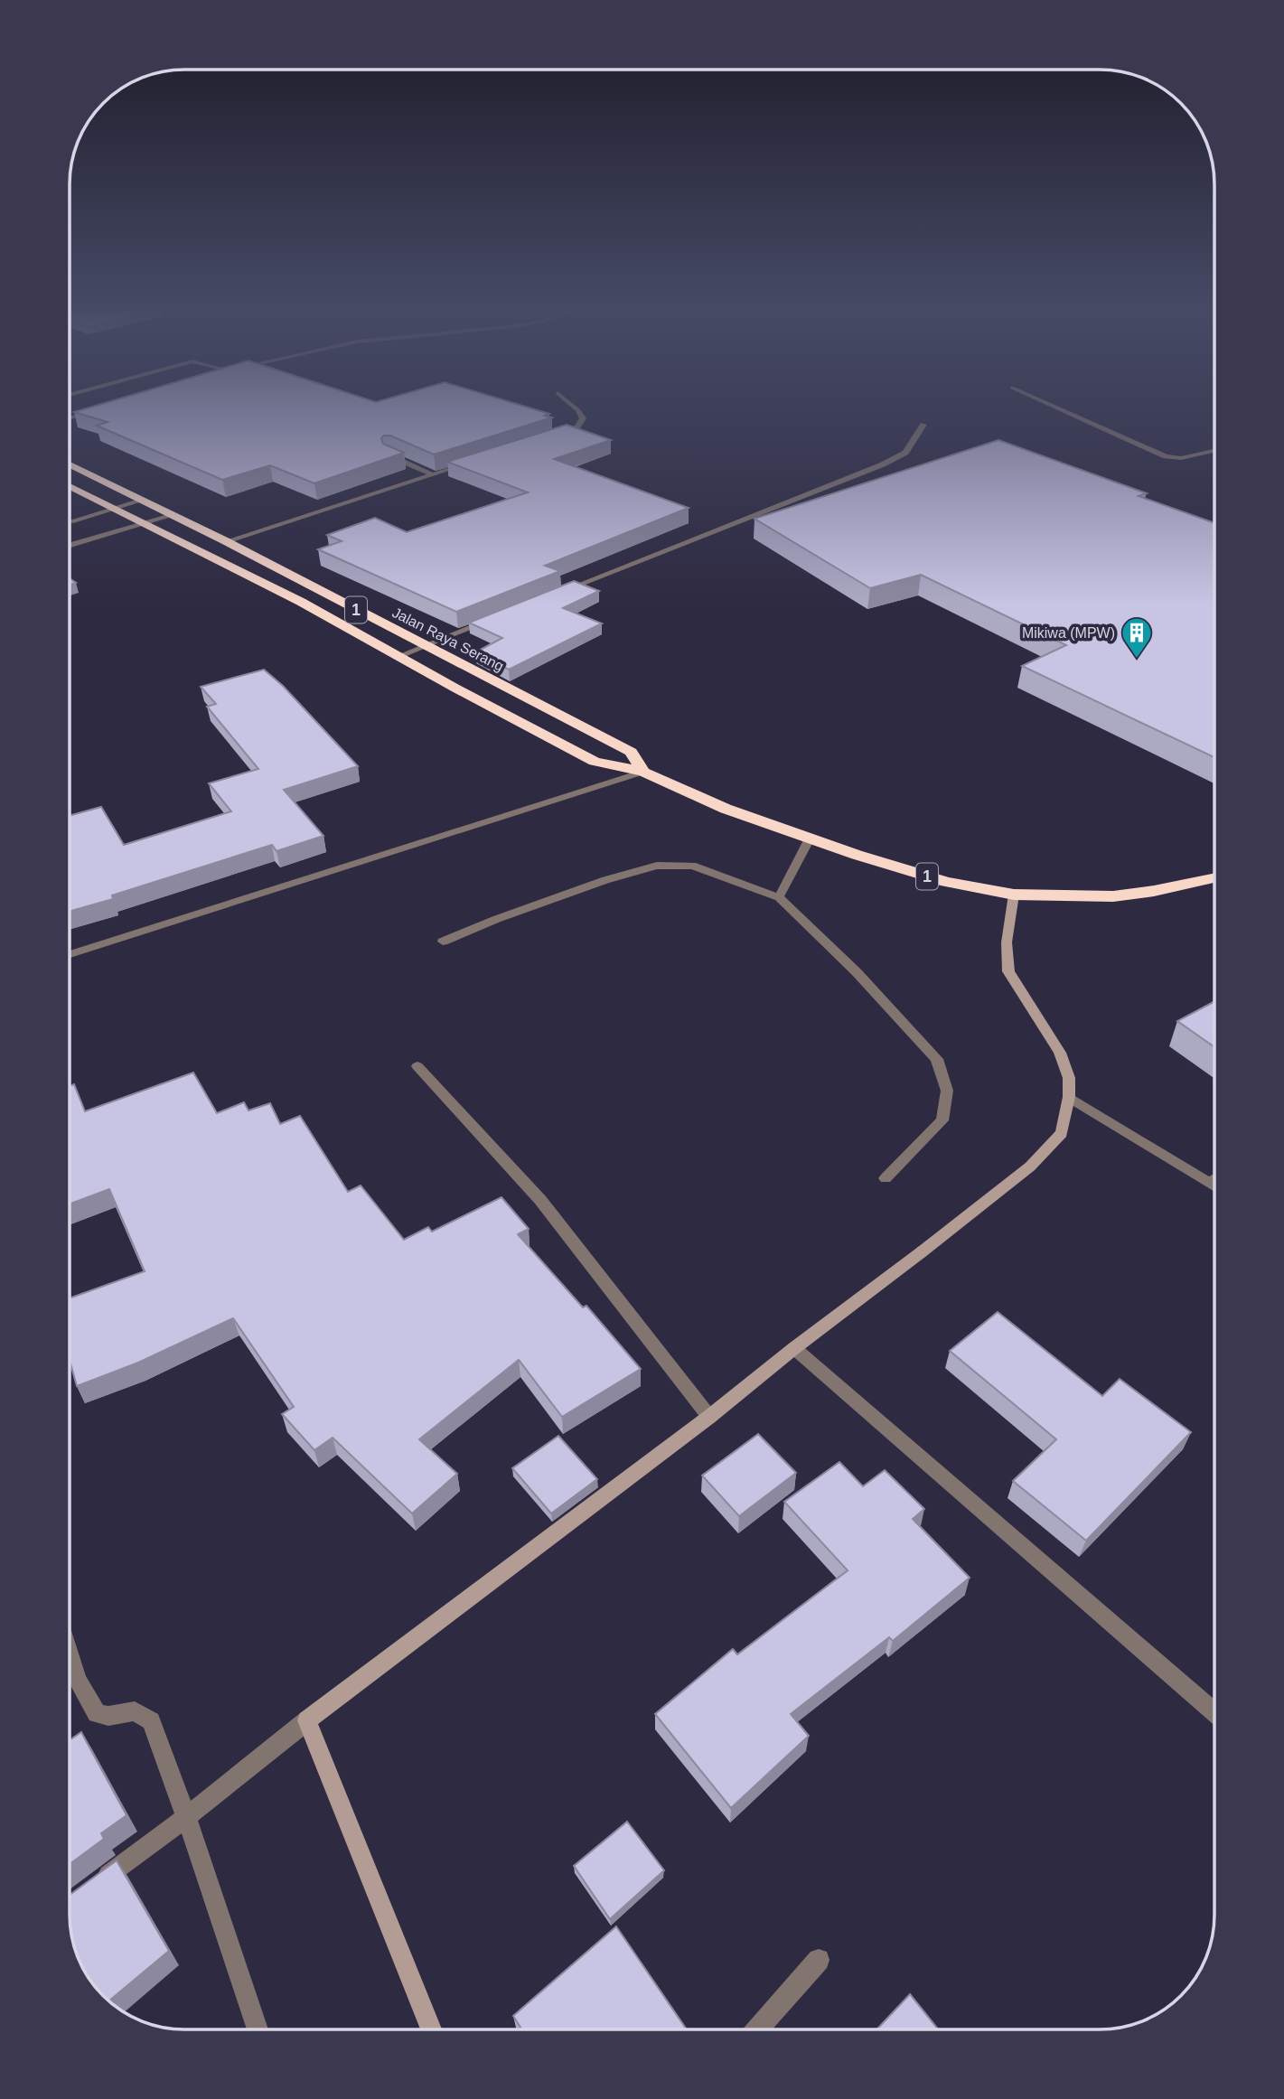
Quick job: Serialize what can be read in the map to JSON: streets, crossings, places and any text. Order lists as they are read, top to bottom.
{
  "streets": {
    "highway": ["1", "Jalan Raya Serang"]
  },
  "places": {
    "building": ["Mikiwa (MPW)"]
  }
}
